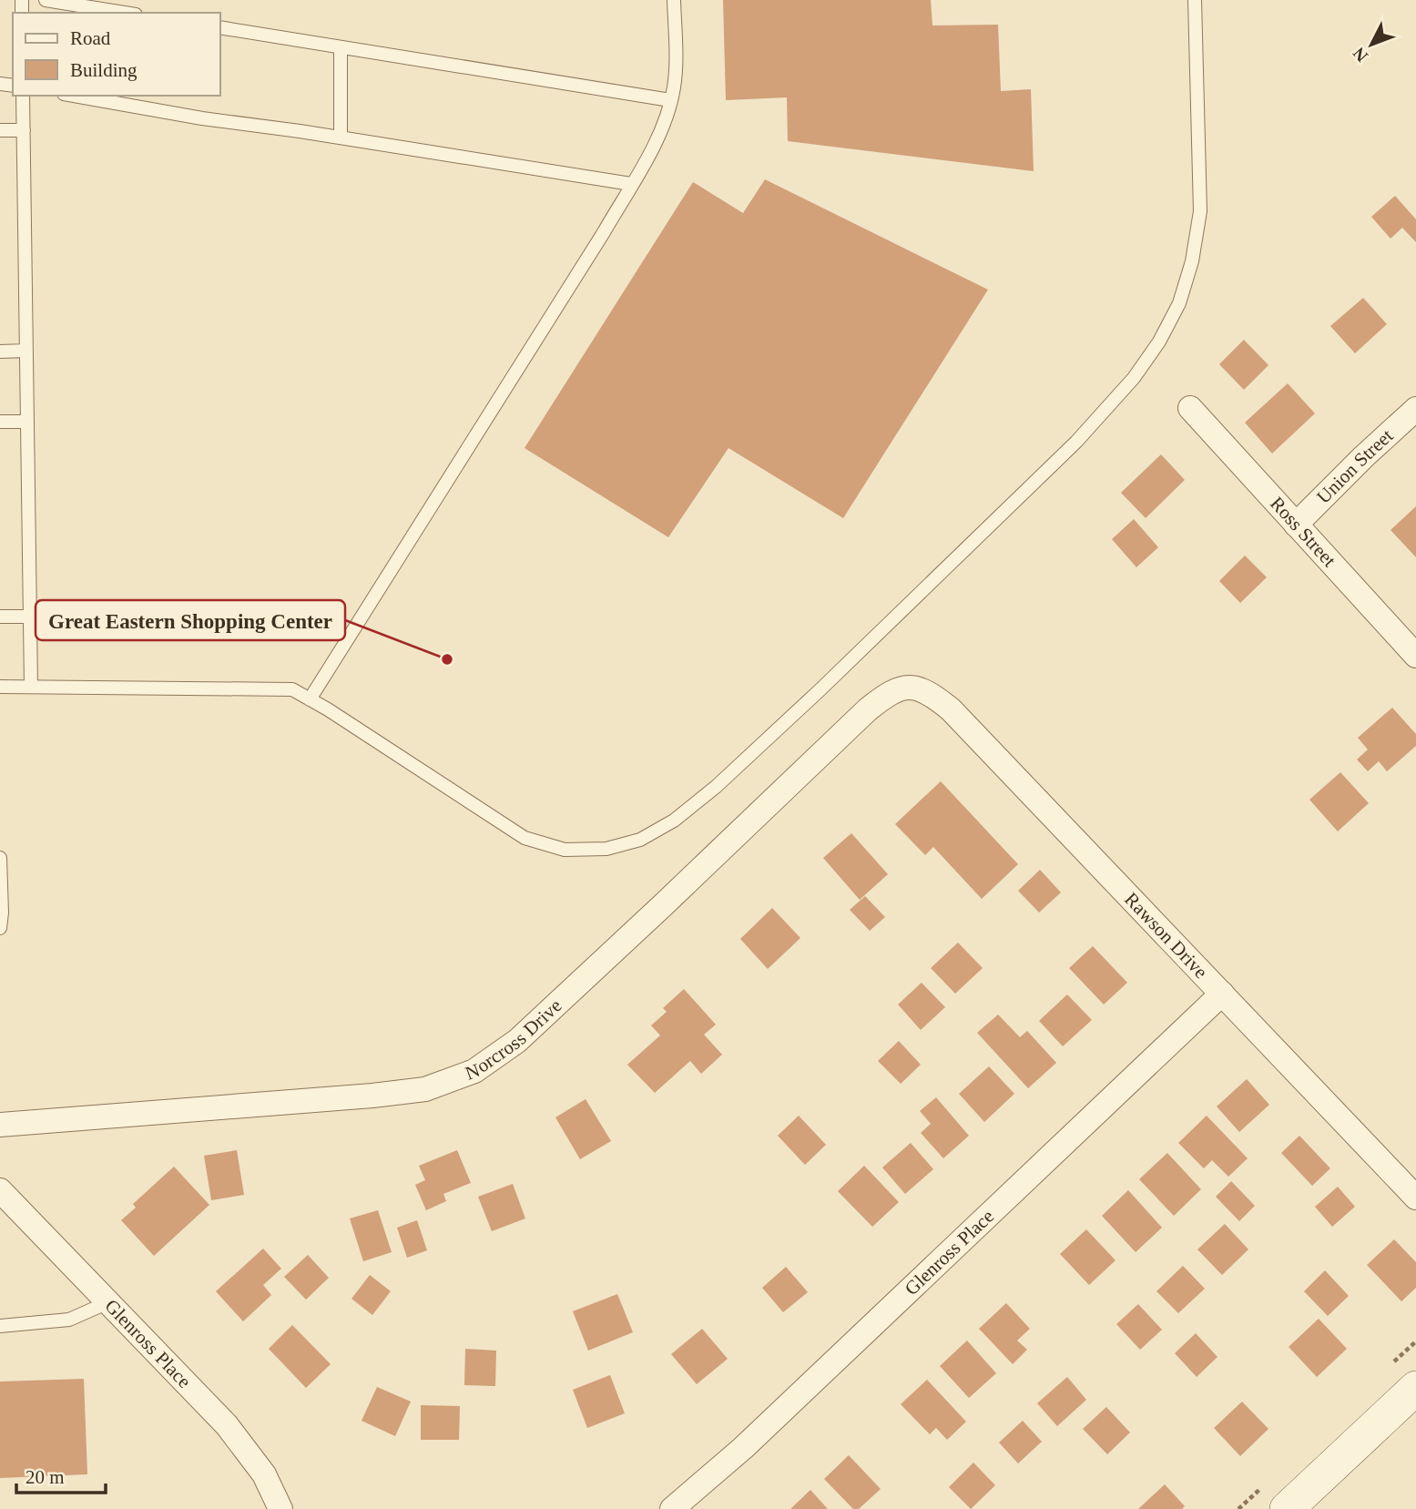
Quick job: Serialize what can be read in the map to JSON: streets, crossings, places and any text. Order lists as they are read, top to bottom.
{
  "streets": {
    "street": [
      "Union Street",
      "Ross Street",
      "Rawson Drive",
      "Norcross Drive",
      "Glenross Place"
    ]
  },
  "crossings": [
    ["Union Street", "Ross Street"],
    ["Rawson Drive", "Norcross Drive"],
    ["Rawson Drive", "Glenross Place"]
  ],
  "places": ["Great Eastern Shopping Center"],
  "legend": ["Road", "Building"],
  "scale_bar": "20 m",
  "north": "bottom left"
}
